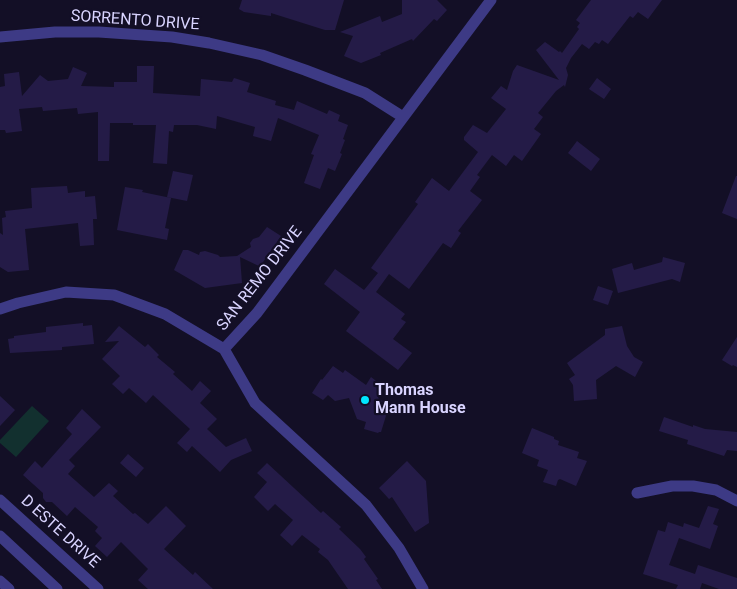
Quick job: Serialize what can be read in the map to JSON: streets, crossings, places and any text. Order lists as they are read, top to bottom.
{
  "streets": {
    "street": ["SORRENTO DRIVE", "SAN REMO DRIVE", "D ESTE DRIVE"]
  },
  "crossings": [
    ["SORRENTO DRIVE", "SAN REMO DRIVE"]
  ],
  "places": ["Thomas Mann House"]
}
